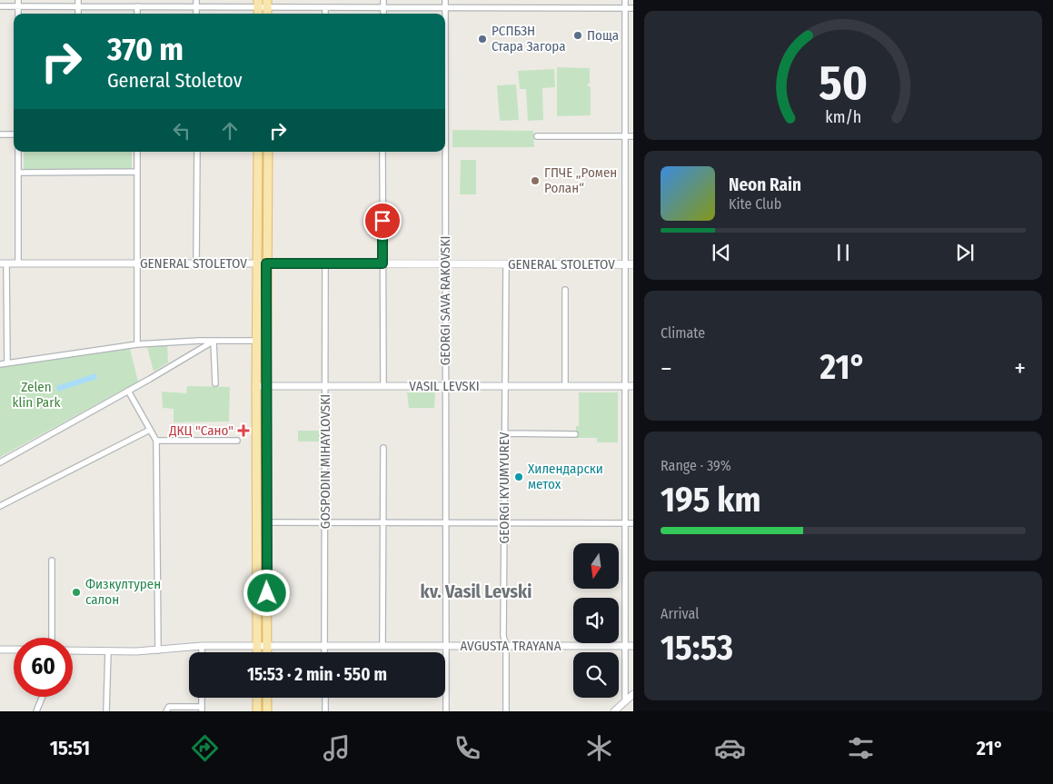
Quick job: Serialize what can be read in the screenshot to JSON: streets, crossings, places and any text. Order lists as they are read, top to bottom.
{
  "streets": {
    "main road": ["GENERAL STOLETOV"],
    "street": [
      "GEORGI SAVA RAKOVSKI",
      "VASIL LEVSKI",
      "GOSPODIN MIHAYLOVSKI",
      "GEORGI KYUMYUREV",
      "AVGUSTA TRAYANA"
    ]
  },
  "crossings": [
    ["GENERAL STOLETOV", "GEORGI SAVA RAKOVSKI"],
    ["GENERAL STOLETOV", "GOSPODIN MIHAYLOVSKI"],
    ["GENERAL STOLETOV", "GEORGI KYUMYUREV"],
    ["GEORGI SAVA RAKOVSKI", "VASIL LEVSKI"],
    ["GEORGI SAVA RAKOVSKI", "AVGUSTA TRAYANA"],
    ["VASIL LEVSKI", "GOSPODIN MIHAYLOVSKI"],
    ["VASIL LEVSKI", "GEORGI KYUMYUREV"],
    ["GOSPODIN MIHAYLOVSKI", "AVGUSTA TRAYANA"],
    ["GEORGI KYUMYUREV", "AVGUSTA TRAYANA"]
  ],
  "districts": ["kv. Vasil Levski"],
  "parks": ["Zelen klin Park"],
  "places": {
    "other": [
      "Поща",
      "РСПБЗН Стара Загора",
      "ГПЧЕ „Ромен Ролан“",
      "Хилендарски метох",
      "Физкултурен салон"
    ],
    "health": ["ДКЦ \"Сано\""]
  },
  "north": "bottom",
  "page": {
    "turn": ["370 m", "General Stoletov"],
    "song": ["Neon Rain", "Kite Club"],
    "tile": [
      "Climate",
      ["Range · 39%", "195 km"],
      ["Arrival", "15:53"]
    ],
    "heat": ["−", "21°", "+"],
    "limit": "60",
    "trip": "15:53 · 2 min · 550 m",
    "tabs": ["15:51", "21°"],
    "gauge": ["50", "km/h"]
  }
}
